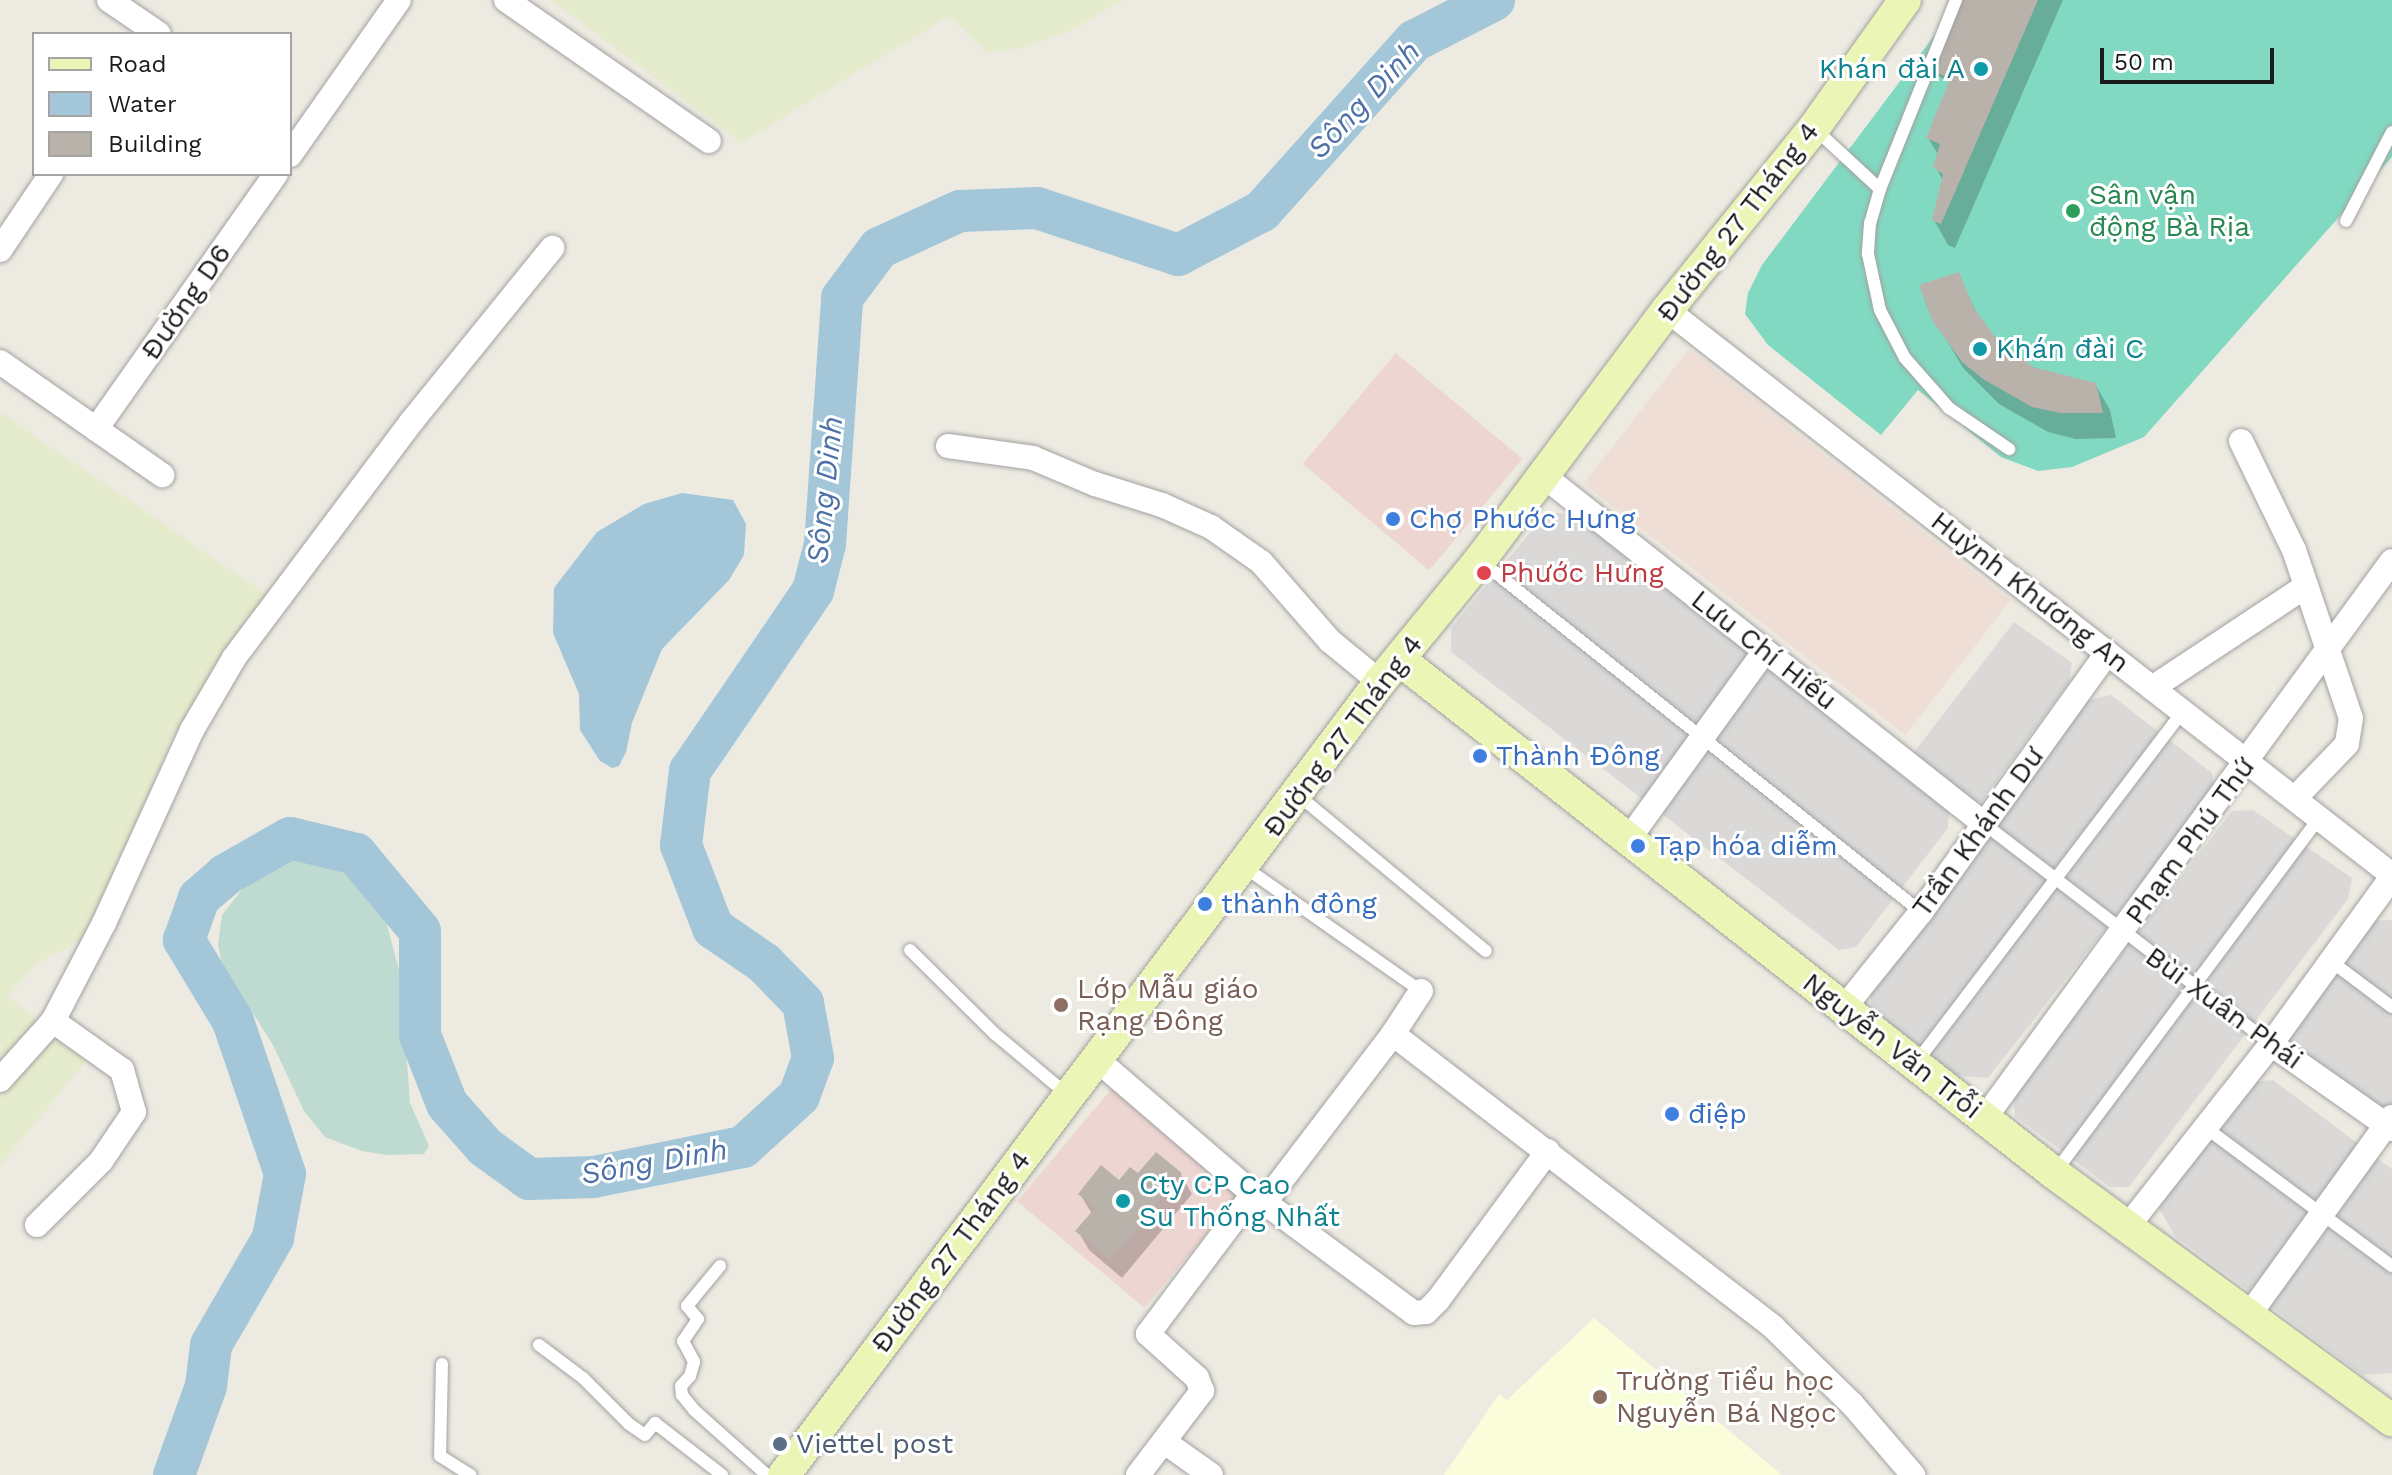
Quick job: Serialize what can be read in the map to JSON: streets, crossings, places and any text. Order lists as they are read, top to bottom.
{
  "streets": {
    "street": [
      "Đường 27 Tháng 4",
      "Đường D6",
      "Huỳnh Khương An",
      "Lưu Chí Hiếu",
      "Trần Khánh Dư",
      "Phạm Phú Thứ",
      "Bùi Xuân Phái",
      "Nguyễn Văn Trỗi"
    ]
  },
  "crossings": [
    ["Đường 27 Tháng 4", "Huỳnh Khương An"],
    ["Đường 27 Tháng 4", "Lưu Chí Hiếu"],
    ["Đường 27 Tháng 4", "Nguyễn Văn Trỗi"],
    ["Huỳnh Khương An", "Trần Khánh Dư"],
    ["Huỳnh Khương An", "Phạm Phú Thứ"],
    ["Lưu Chí Hiếu", "Trần Khánh Dư"],
    ["Lưu Chí Hiếu", "Bùi Xuân Phái"],
    ["Trần Khánh Dư", "Bùi Xuân Phái"],
    ["Trần Khánh Dư", "Nguyễn Văn Trỗi"],
    ["Phạm Phú Thứ", "Bùi Xuân Phái"],
    ["Phạm Phú Thứ", "Nguyễn Văn Trỗi"]
  ],
  "water": ["Sông Dinh"],
  "places": [
    "Khán đài A",
    "Sân vận động Bà Rịa",
    "Khán đài C",
    "Chợ Phước Hưng",
    "Phước Hưng",
    "Thành Đông",
    "Tạp hóa diễm",
    "thành đông",
    "Lớp Mẫu giáo Rạng Đông",
    "điệp",
    "Cty CP Cao Su Thống Nhất",
    "Trường Tiểu học Nguyễn Bá Ngọc",
    "Viettel post"
  ],
  "legend": ["Road", "Water", "Building"],
  "scale_bar": "50 m"
}
